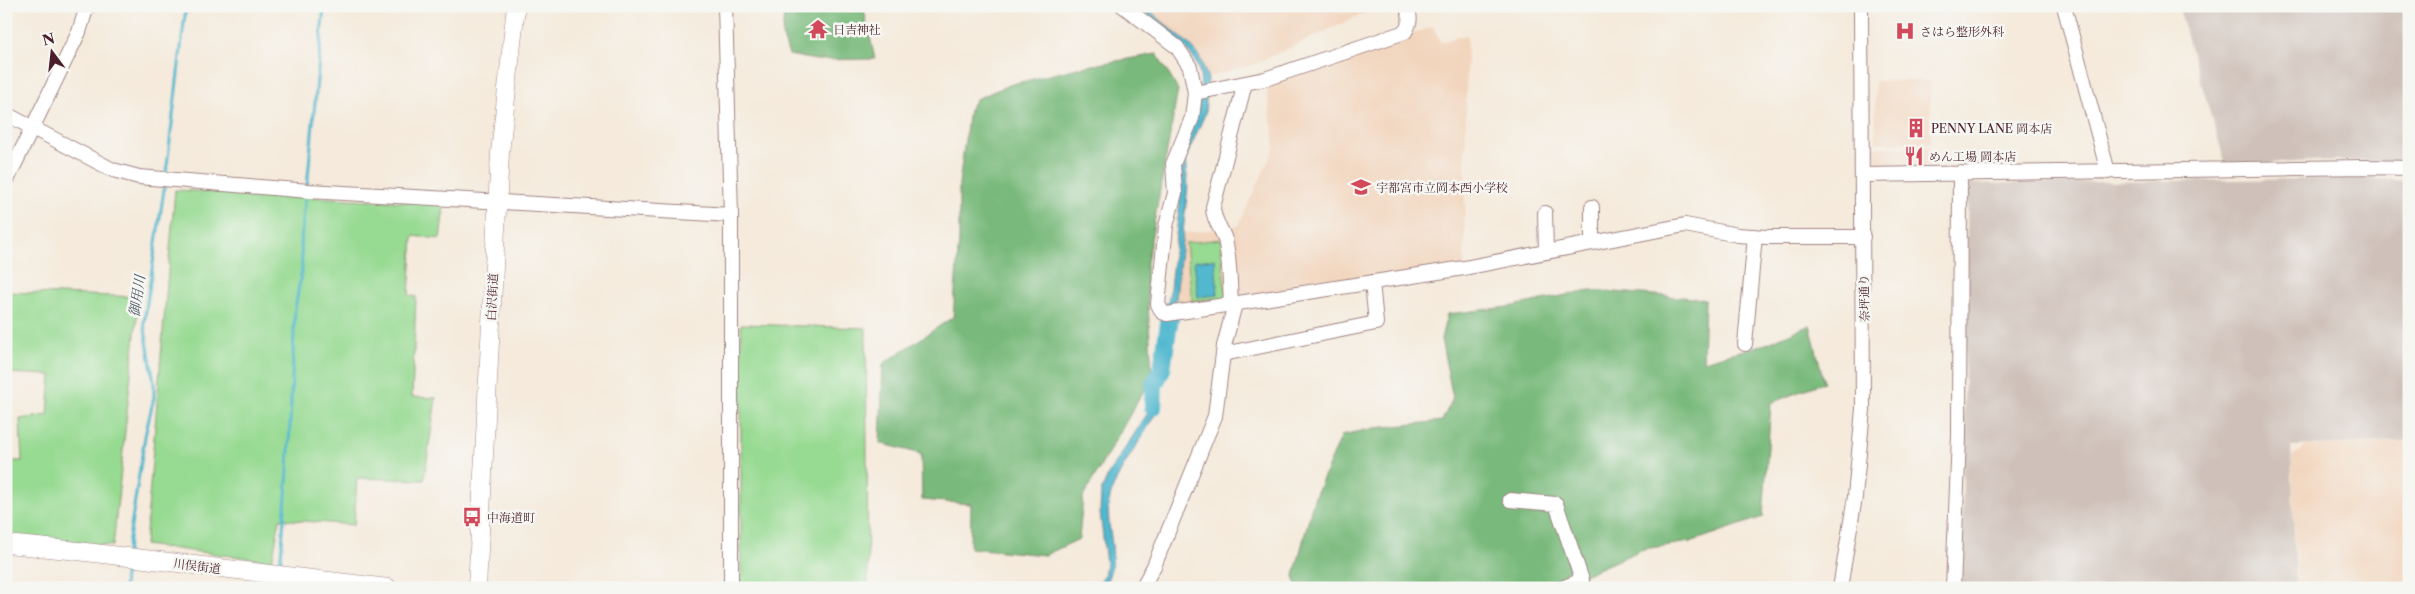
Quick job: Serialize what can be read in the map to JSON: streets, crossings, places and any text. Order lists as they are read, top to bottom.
{
  "streets": {
    "main road": ["白沢街道", "川俣街道"],
    "street": ["奈坪通り"]
  },
  "water": ["御用川"],
  "places": {
    "temple": ["日吉神社"],
    "hospital": ["さはら整形外科"],
    "building": ["PENNY LANE 岡本店"],
    "restaurant": ["めん工場 岡本店"],
    "school or university": ["宇都宮市立岡本西小学校"],
    "bus stop": ["中海道町"]
  },
  "north": "top"
}
